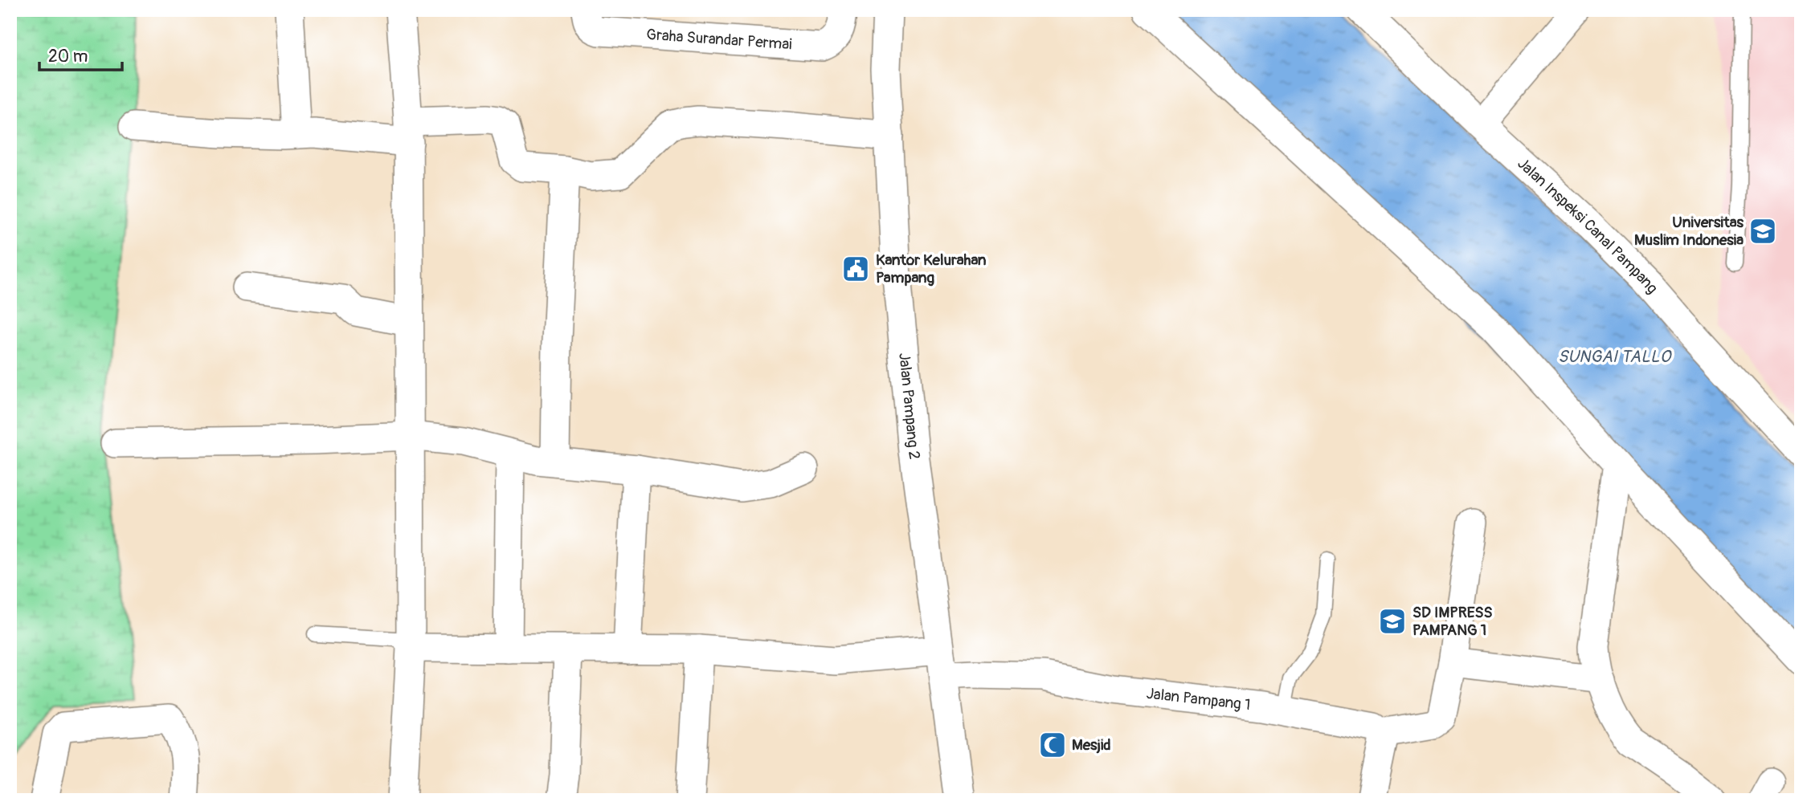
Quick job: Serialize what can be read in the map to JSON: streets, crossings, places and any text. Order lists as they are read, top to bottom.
{
  "streets": {
    "street": [
      "Graha Surandar Permai",
      "Jalan Inspeksi Canal Pampang",
      "Jalan Pampang 2",
      "Jalan Pampang 1"
    ]
  },
  "crossings": [
    ["Jalan Pampang 2", "Jalan Pampang 1"]
  ],
  "water": ["SUNGAI TALLO"],
  "places": {
    "school or university": ["Universitas Muslim Indonesia", "SD IMPRESS PAMPANG 1"],
    "public building": ["Kantor Kelurahan Pampang"],
    "mosque": ["Mesjid"]
  },
  "scale_bar": "20 m"
}
